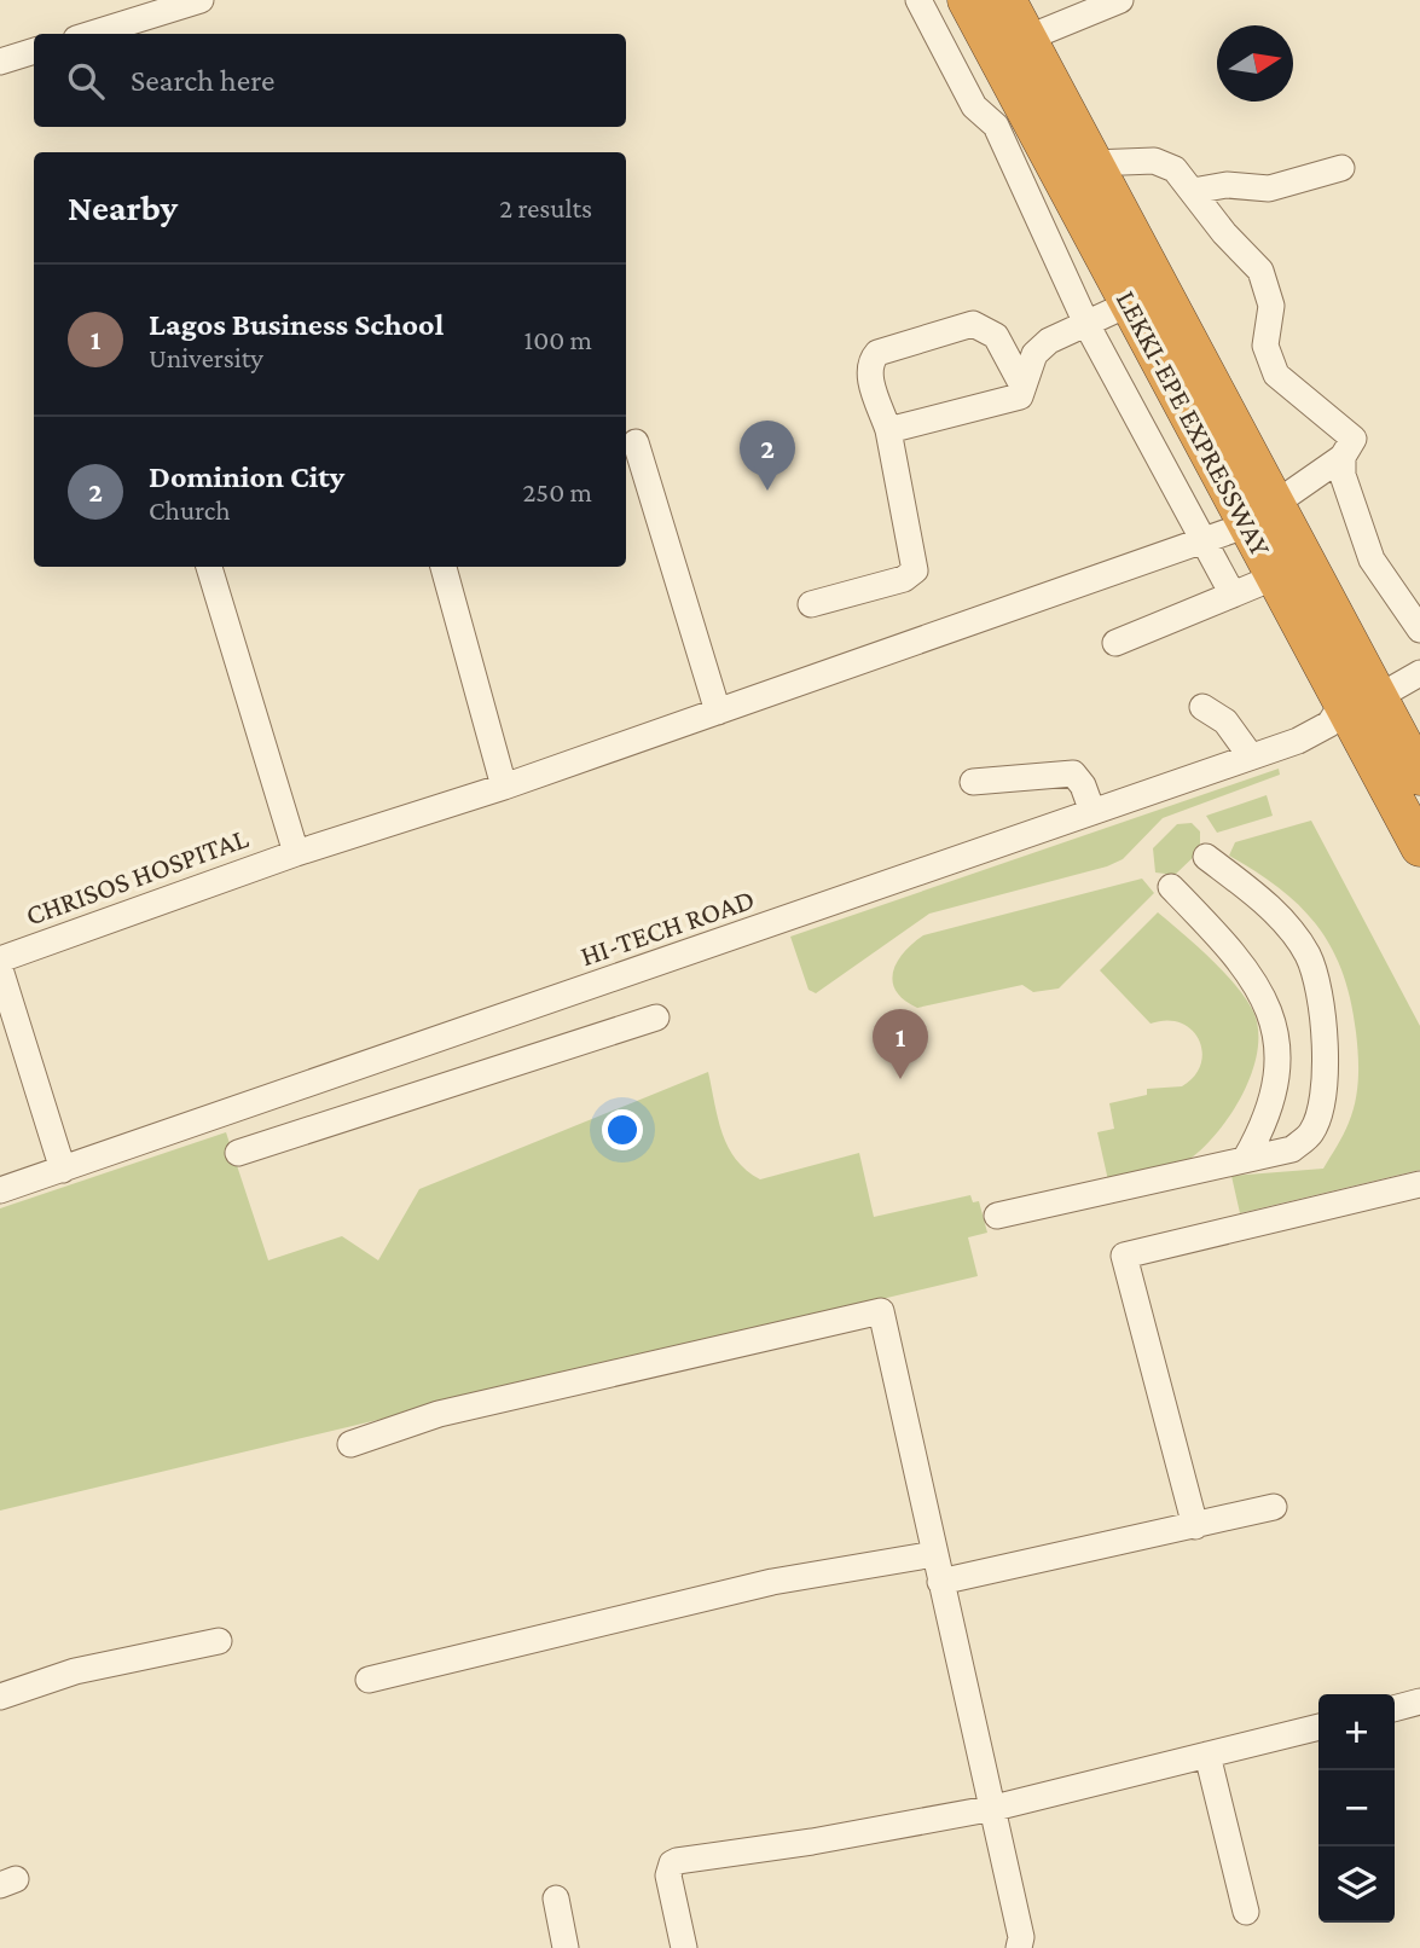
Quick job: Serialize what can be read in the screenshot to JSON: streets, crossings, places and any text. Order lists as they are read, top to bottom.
{
  "streets": {
    "highway": ["LEKKI-EPE EXPRESSWAY"],
    "street": ["CHRISOS HOSPITAL", "HI-TECH ROAD"]
  },
  "crossings": [
    ["LEKKI-EPE EXPRESSWAY", "CHRISOS HOSPITAL"],
    ["LEKKI-EPE EXPRESSWAY", "HI-TECH ROAD"]
  ],
  "north": "right",
  "page": {
    "search": "Search here",
    "heading": ["Nearby", "2 results"],
    "list": [
      {
        "mark": "1",
        "name": "Lagos Business School",
        "note": "University",
        "value": "100 m"
      },
      {
        "mark": "2",
        "name": "Dominion City",
        "note": "Church",
        "value": "250 m"
      }
    ],
    "pins": ["2", "1"],
    "map_buttons": ["+", "−"]
  }
}
